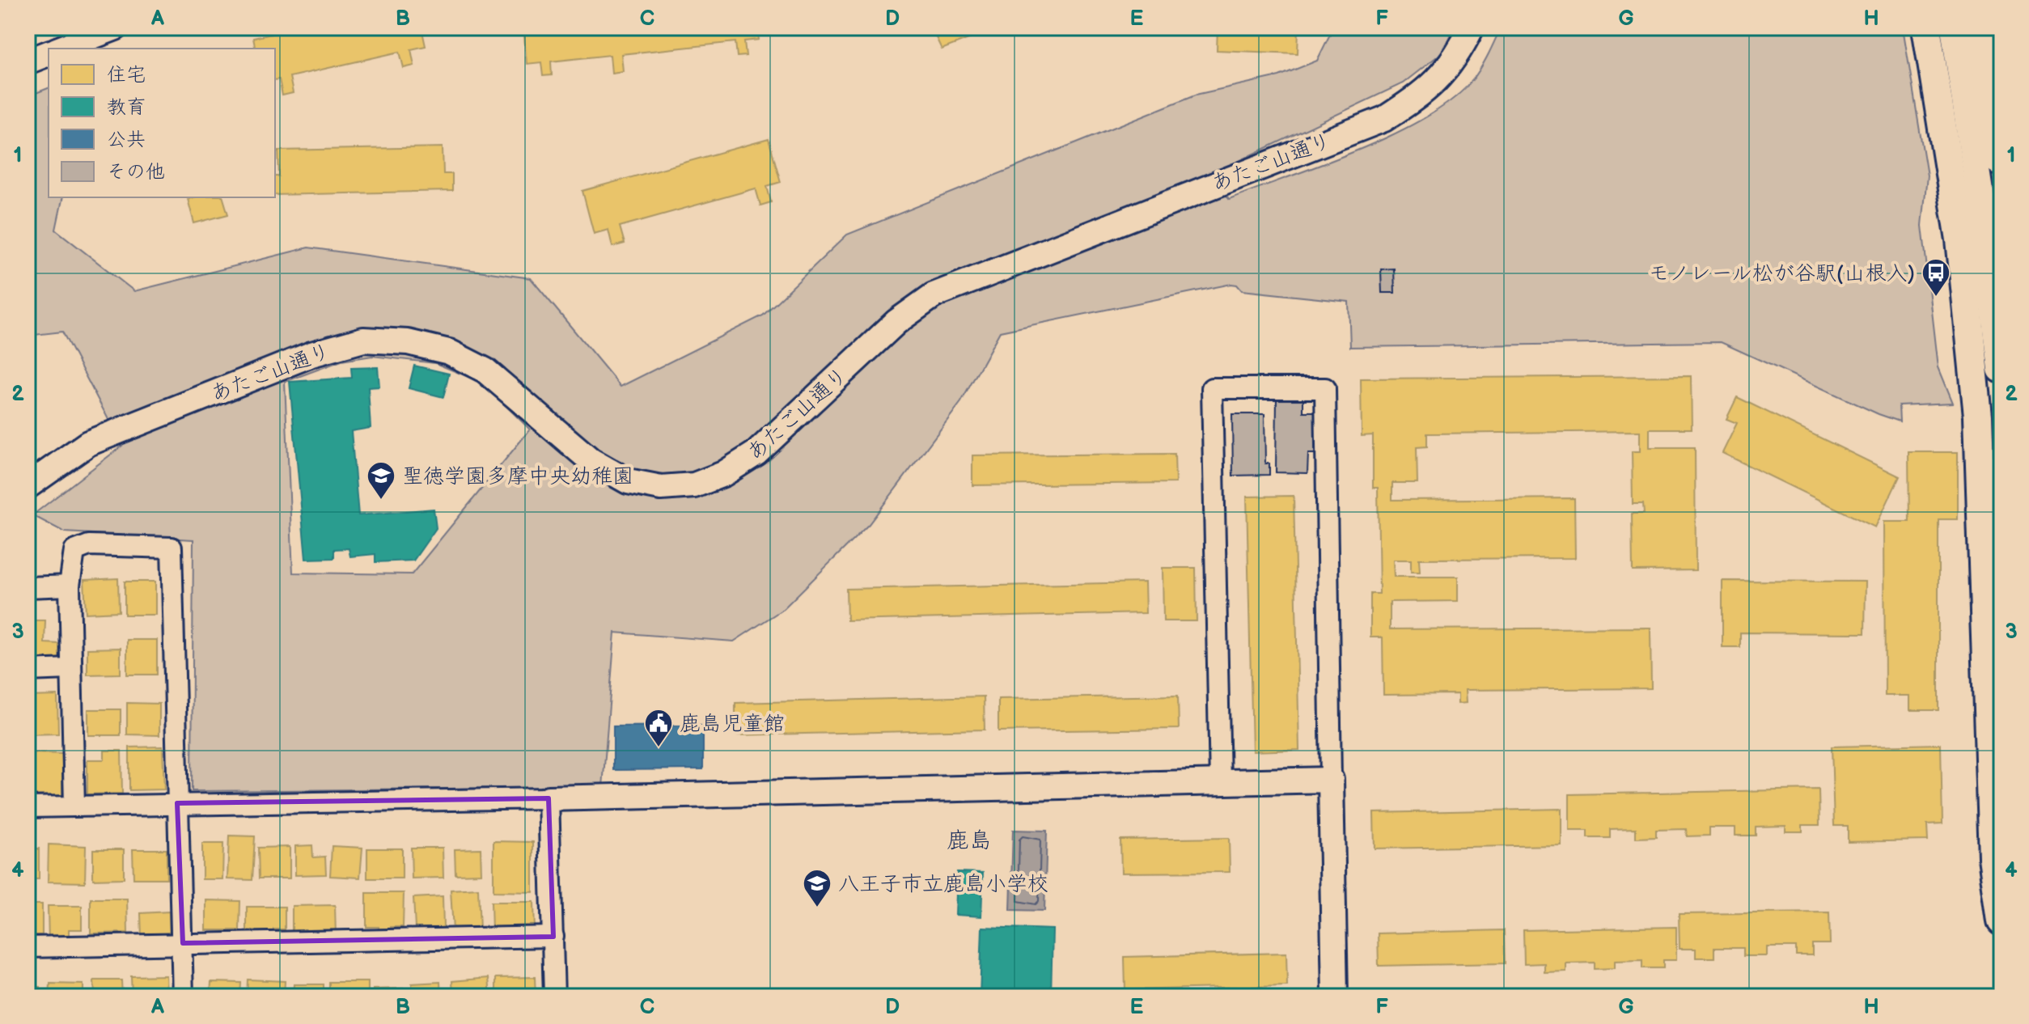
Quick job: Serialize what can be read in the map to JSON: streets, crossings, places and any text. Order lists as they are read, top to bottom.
{
  "streets": {
    "street": ["あたご山通り"]
  },
  "districts": ["鹿島"],
  "places": {
    "bus stop": ["モノレール松が谷駅(山根入)"],
    "school or university": ["聖徳学園多摩中央幼稚園", "八王子市立鹿島小学校"],
    "public building": ["鹿島児童館"]
  },
  "legend": [
    "住宅",
    "教育",
    "公共",
    "その他"
  ],
  "grid": {
    "columns": [
      "A",
      "B",
      "C",
      "D",
      "E",
      "F",
      "G",
      "H"
    ],
    "rows": [
      "1",
      "2",
      "3",
      "4"
    ]
  }
}
